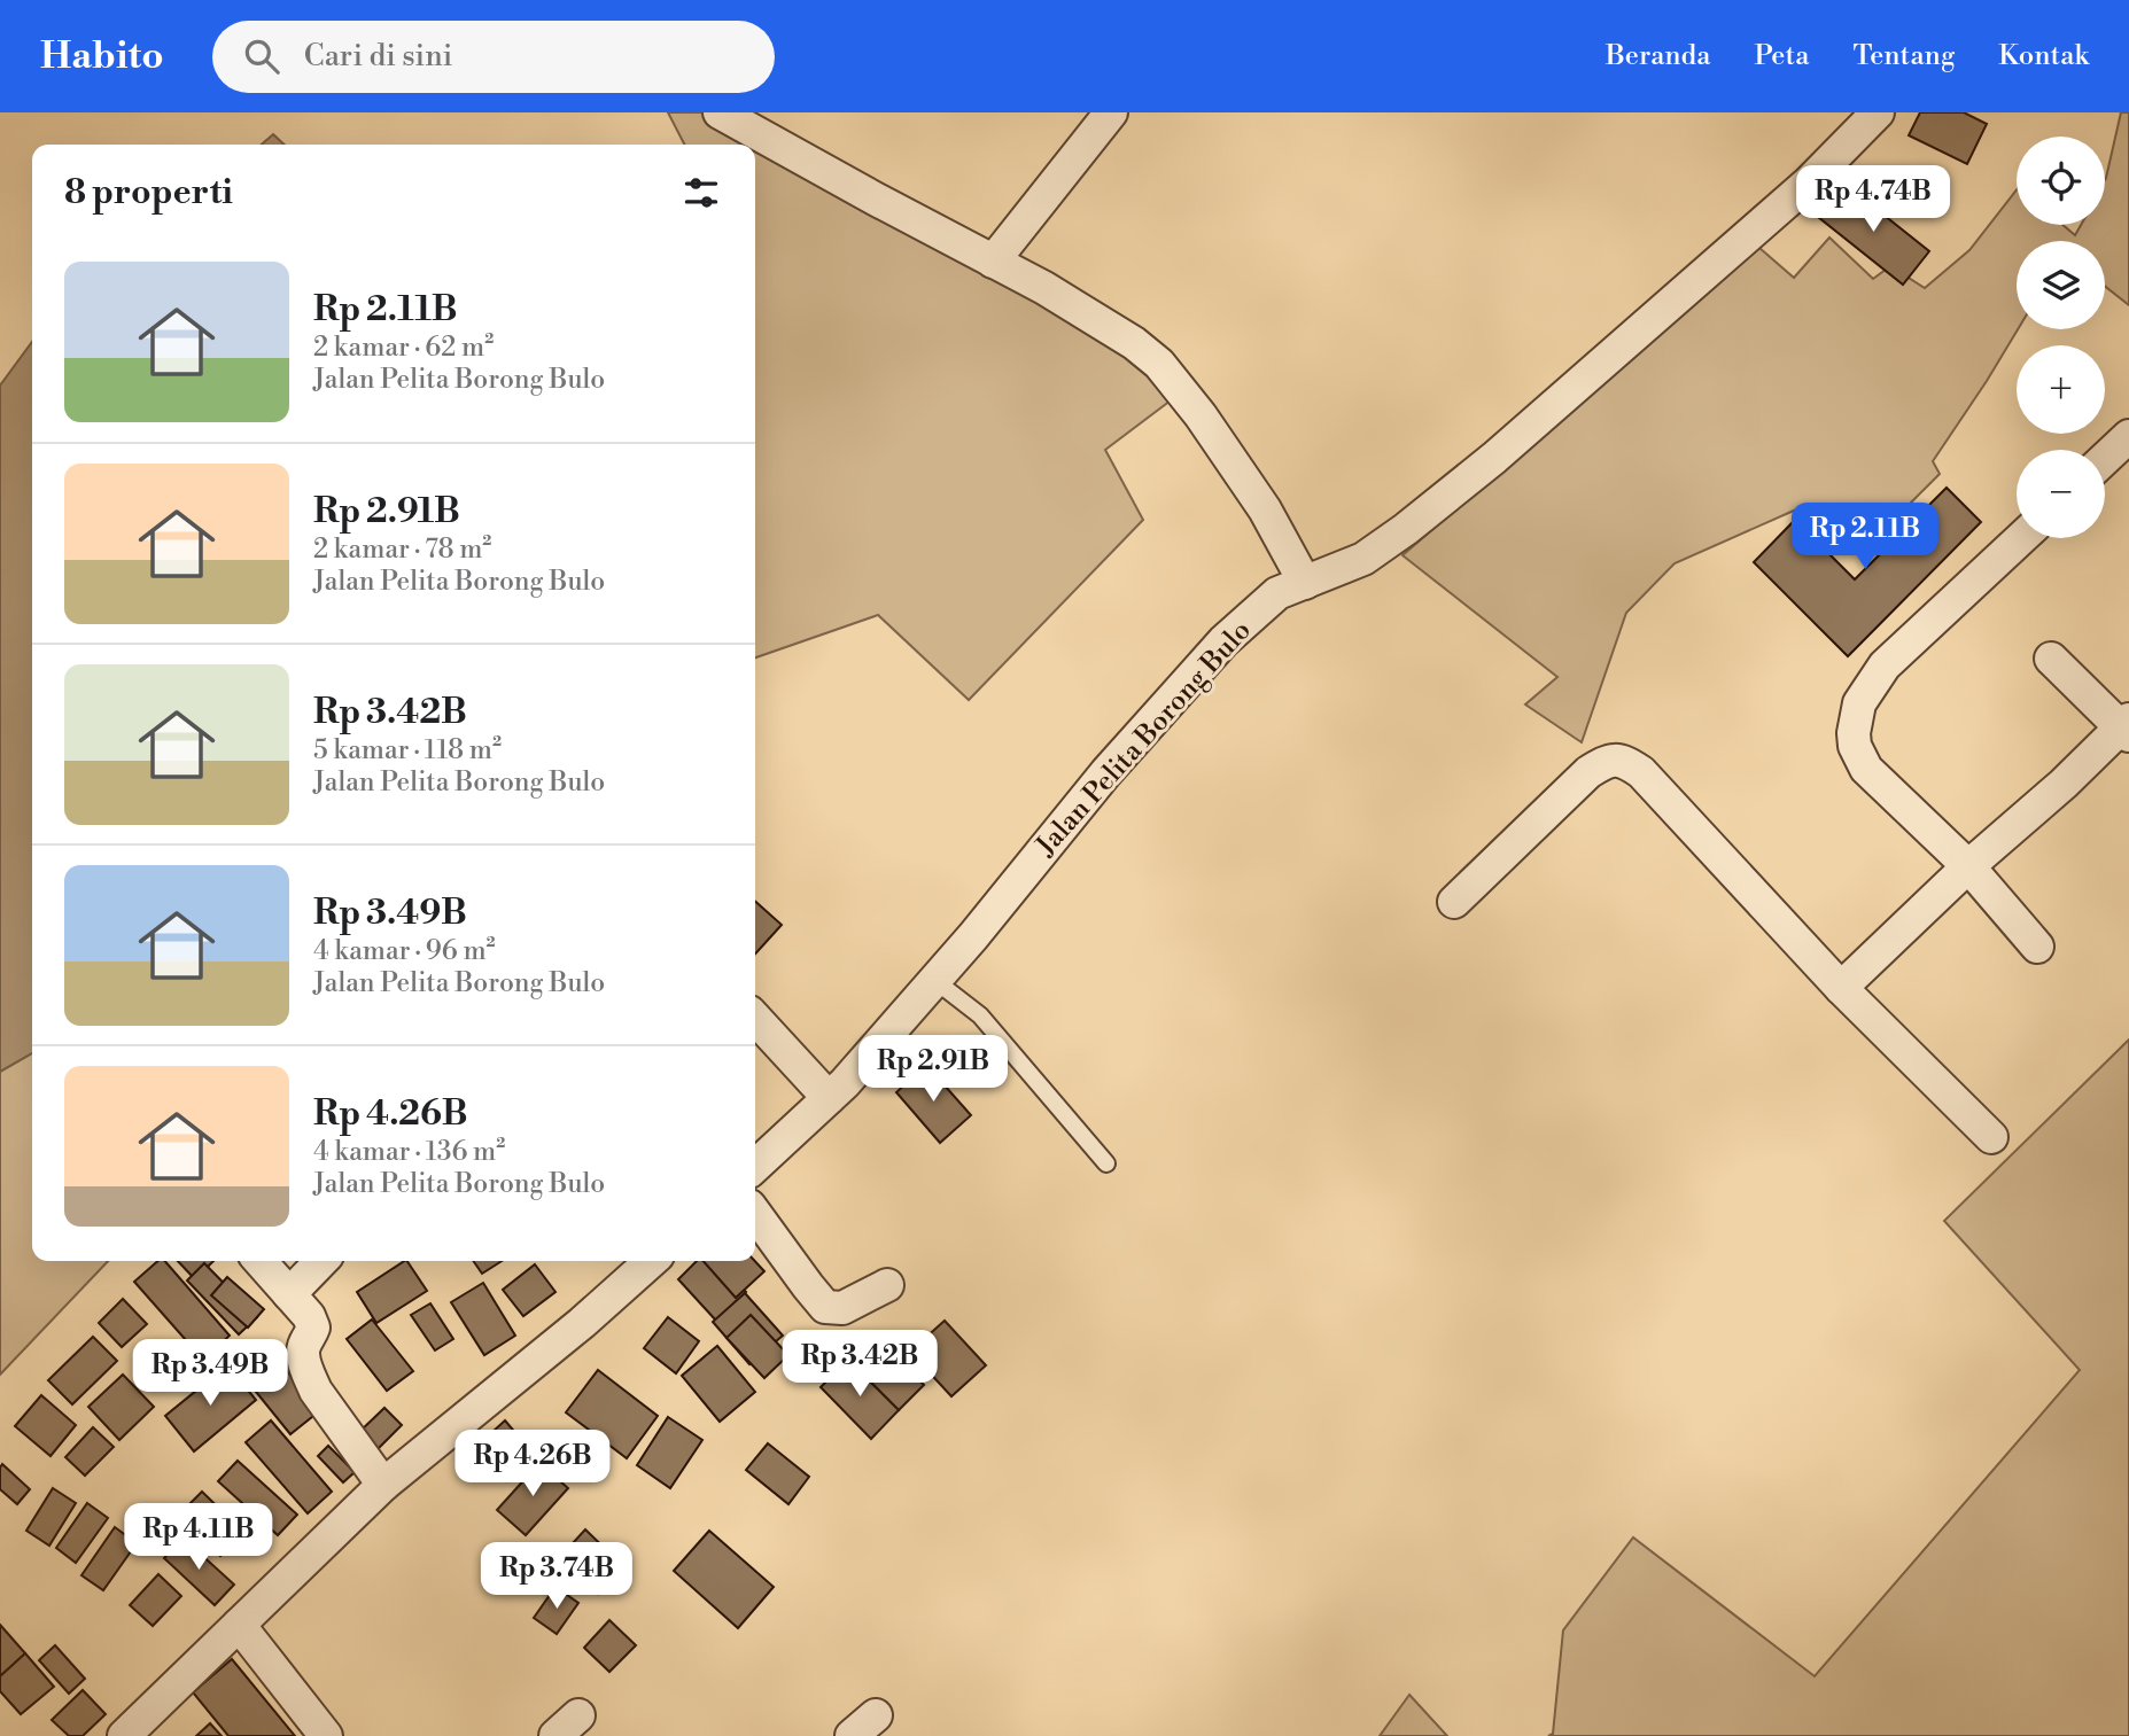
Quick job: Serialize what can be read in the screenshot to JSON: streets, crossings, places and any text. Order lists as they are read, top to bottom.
{
  "streets": {
    "street": ["Jalan Pelita Borong Bulo"]
  },
  "page": {
    "header": "Habito",
    "search": "Cari di sini",
    "nav": [
      "Beranda",
      "Peta",
      "Tentang",
      "Kontak"
    ],
    "map_buttons": ["+", "−"],
    "heading": "8 properti",
    "price": [
      "Rp 4.74B",
      "Rp 2.11B",
      "Rp 2.91B",
      "Rp 3.42B",
      "Rp 3.49B",
      "Rp 4.26B",
      "Rp 4.11B",
      "Rp 3.74B"
    ],
    "list": [
      {
        "name": "Rp 2.11B",
        "note": "2 kamar · 62 m² · Jalan Pelita Borong Bulo"
      },
      {
        "name": "Rp 2.91B",
        "note": "2 kamar · 78 m² · Jalan Pelita Borong Bulo"
      },
      {
        "name": "Rp 3.42B",
        "note": "5 kamar · 118 m² · Jalan Pelita Borong Bulo"
      },
      {
        "name": "Rp 3.49B",
        "note": "4 kamar · 96 m² · Jalan Pelita Borong Bulo"
      },
      {
        "name": "Rp 4.26B",
        "note": "4 kamar · 136 m² · Jalan Pelita Borong Bulo"
      }
    ]
  }
}
